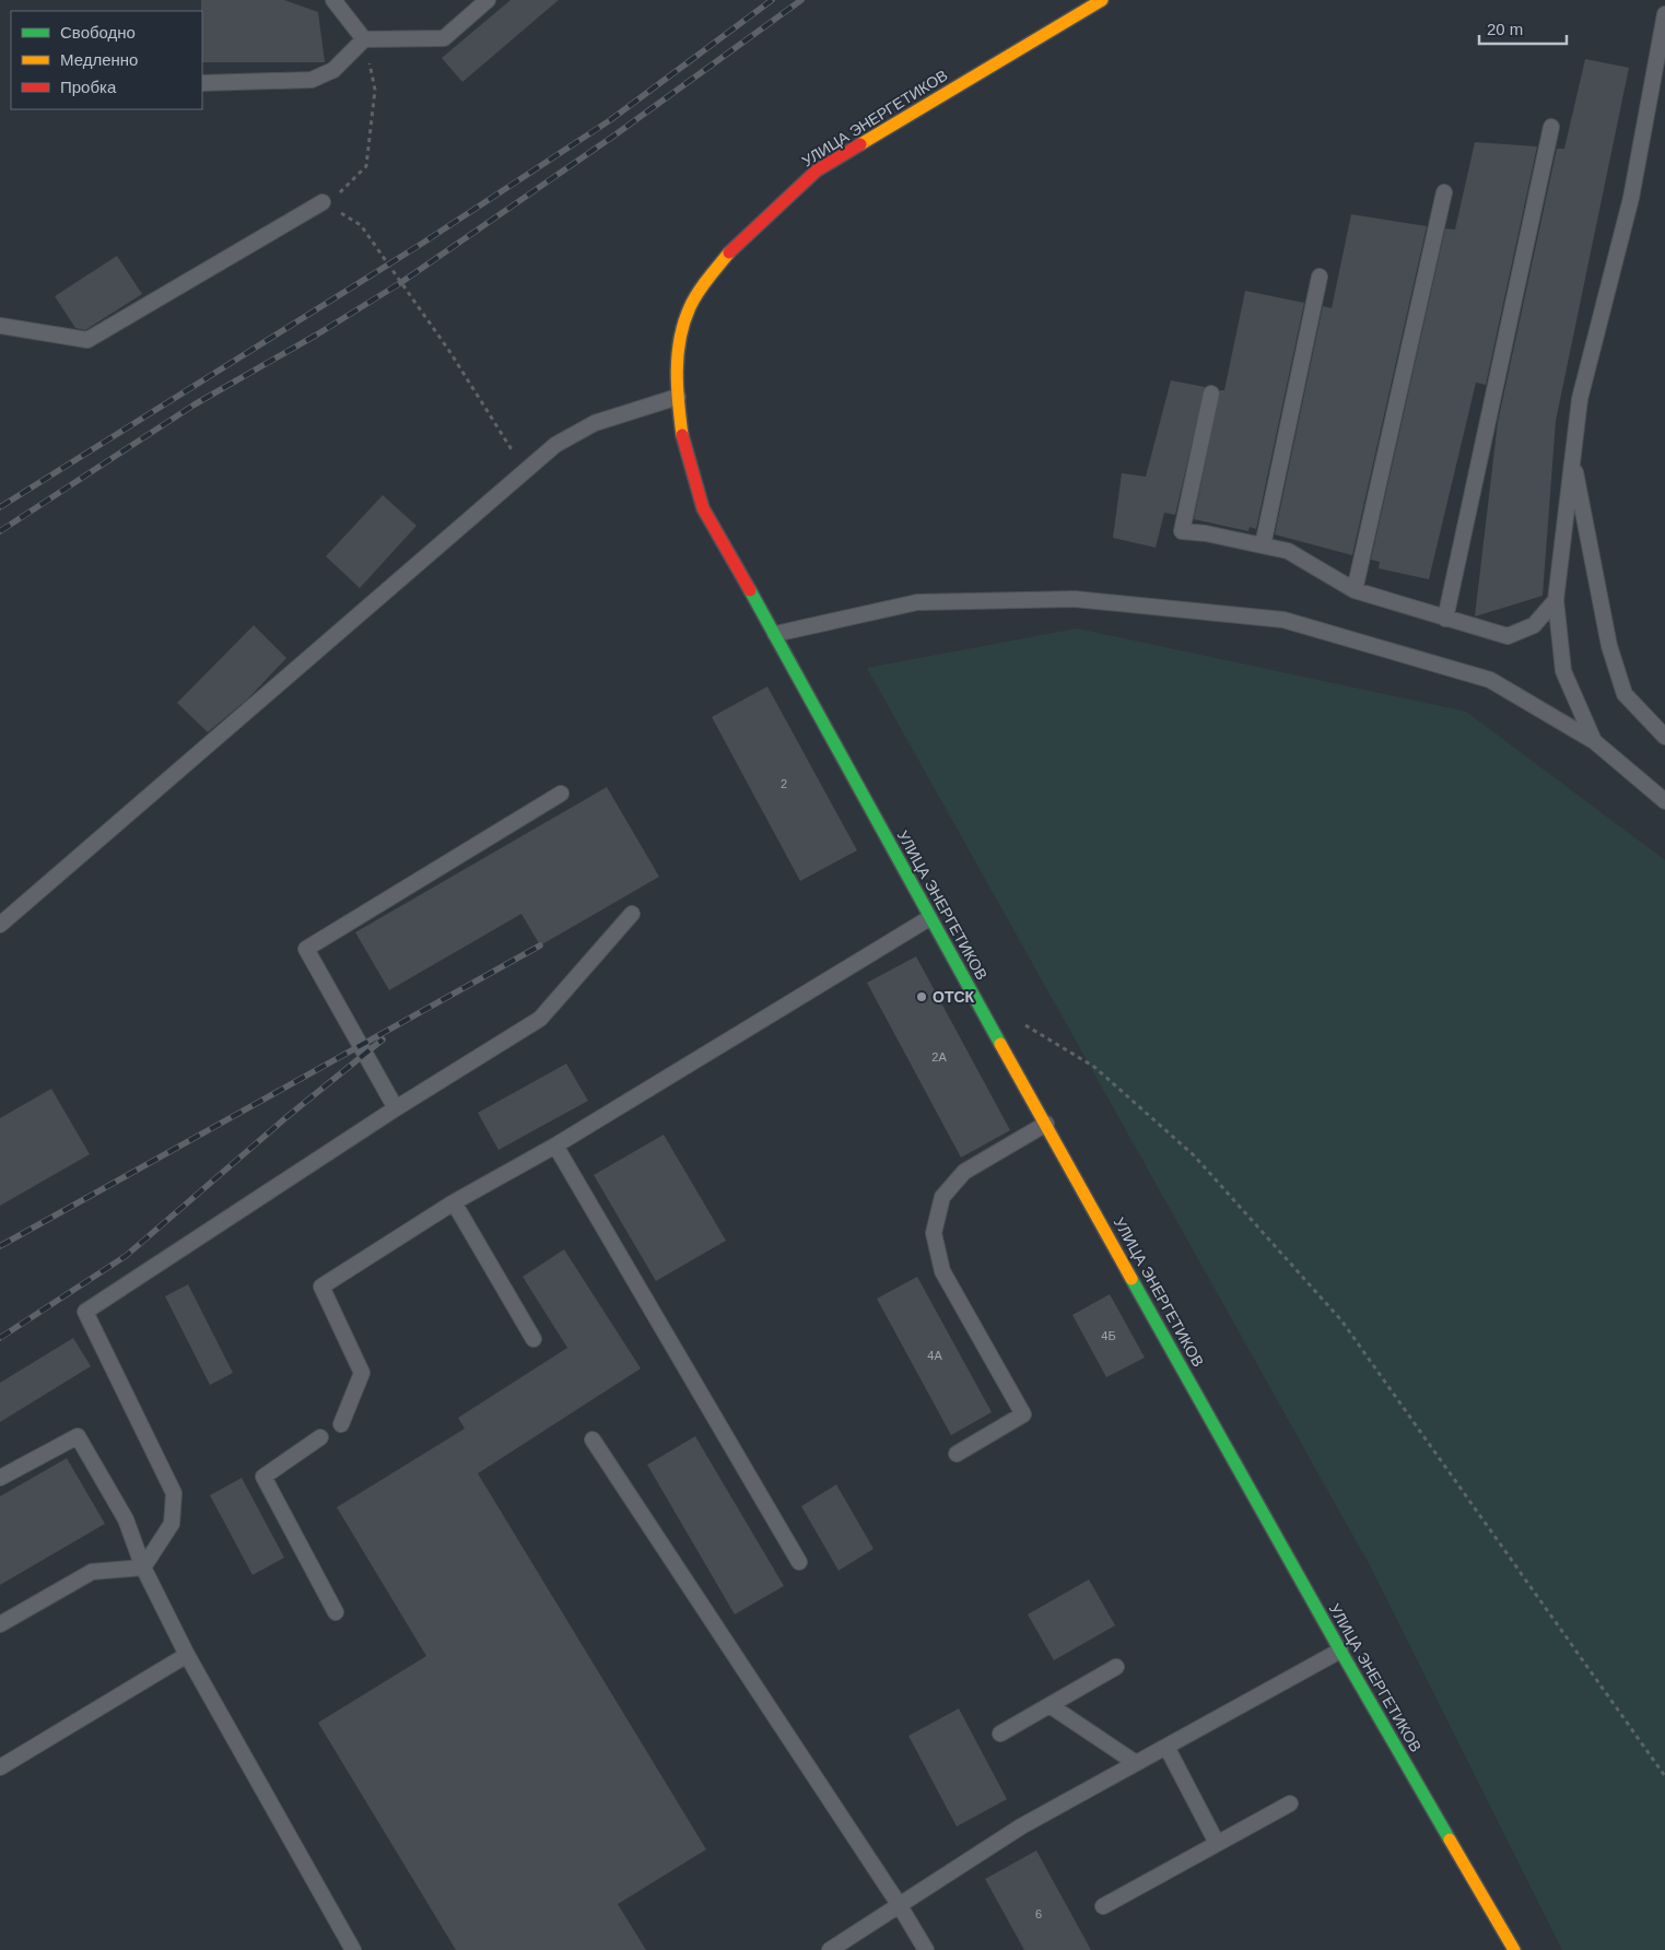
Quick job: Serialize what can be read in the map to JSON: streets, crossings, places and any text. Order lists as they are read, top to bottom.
{
  "streets": {
    "street": ["УЛИЦА ЭНЕРГЕТИКОВ"]
  },
  "places": ["ОТСК"],
  "house_numbers": [
    "2",
    "2А",
    "4Б",
    "4А",
    "6"
  ],
  "legend": ["Свободно", "Медленно", "Пробка"],
  "scale_bar": "20 m"
}
